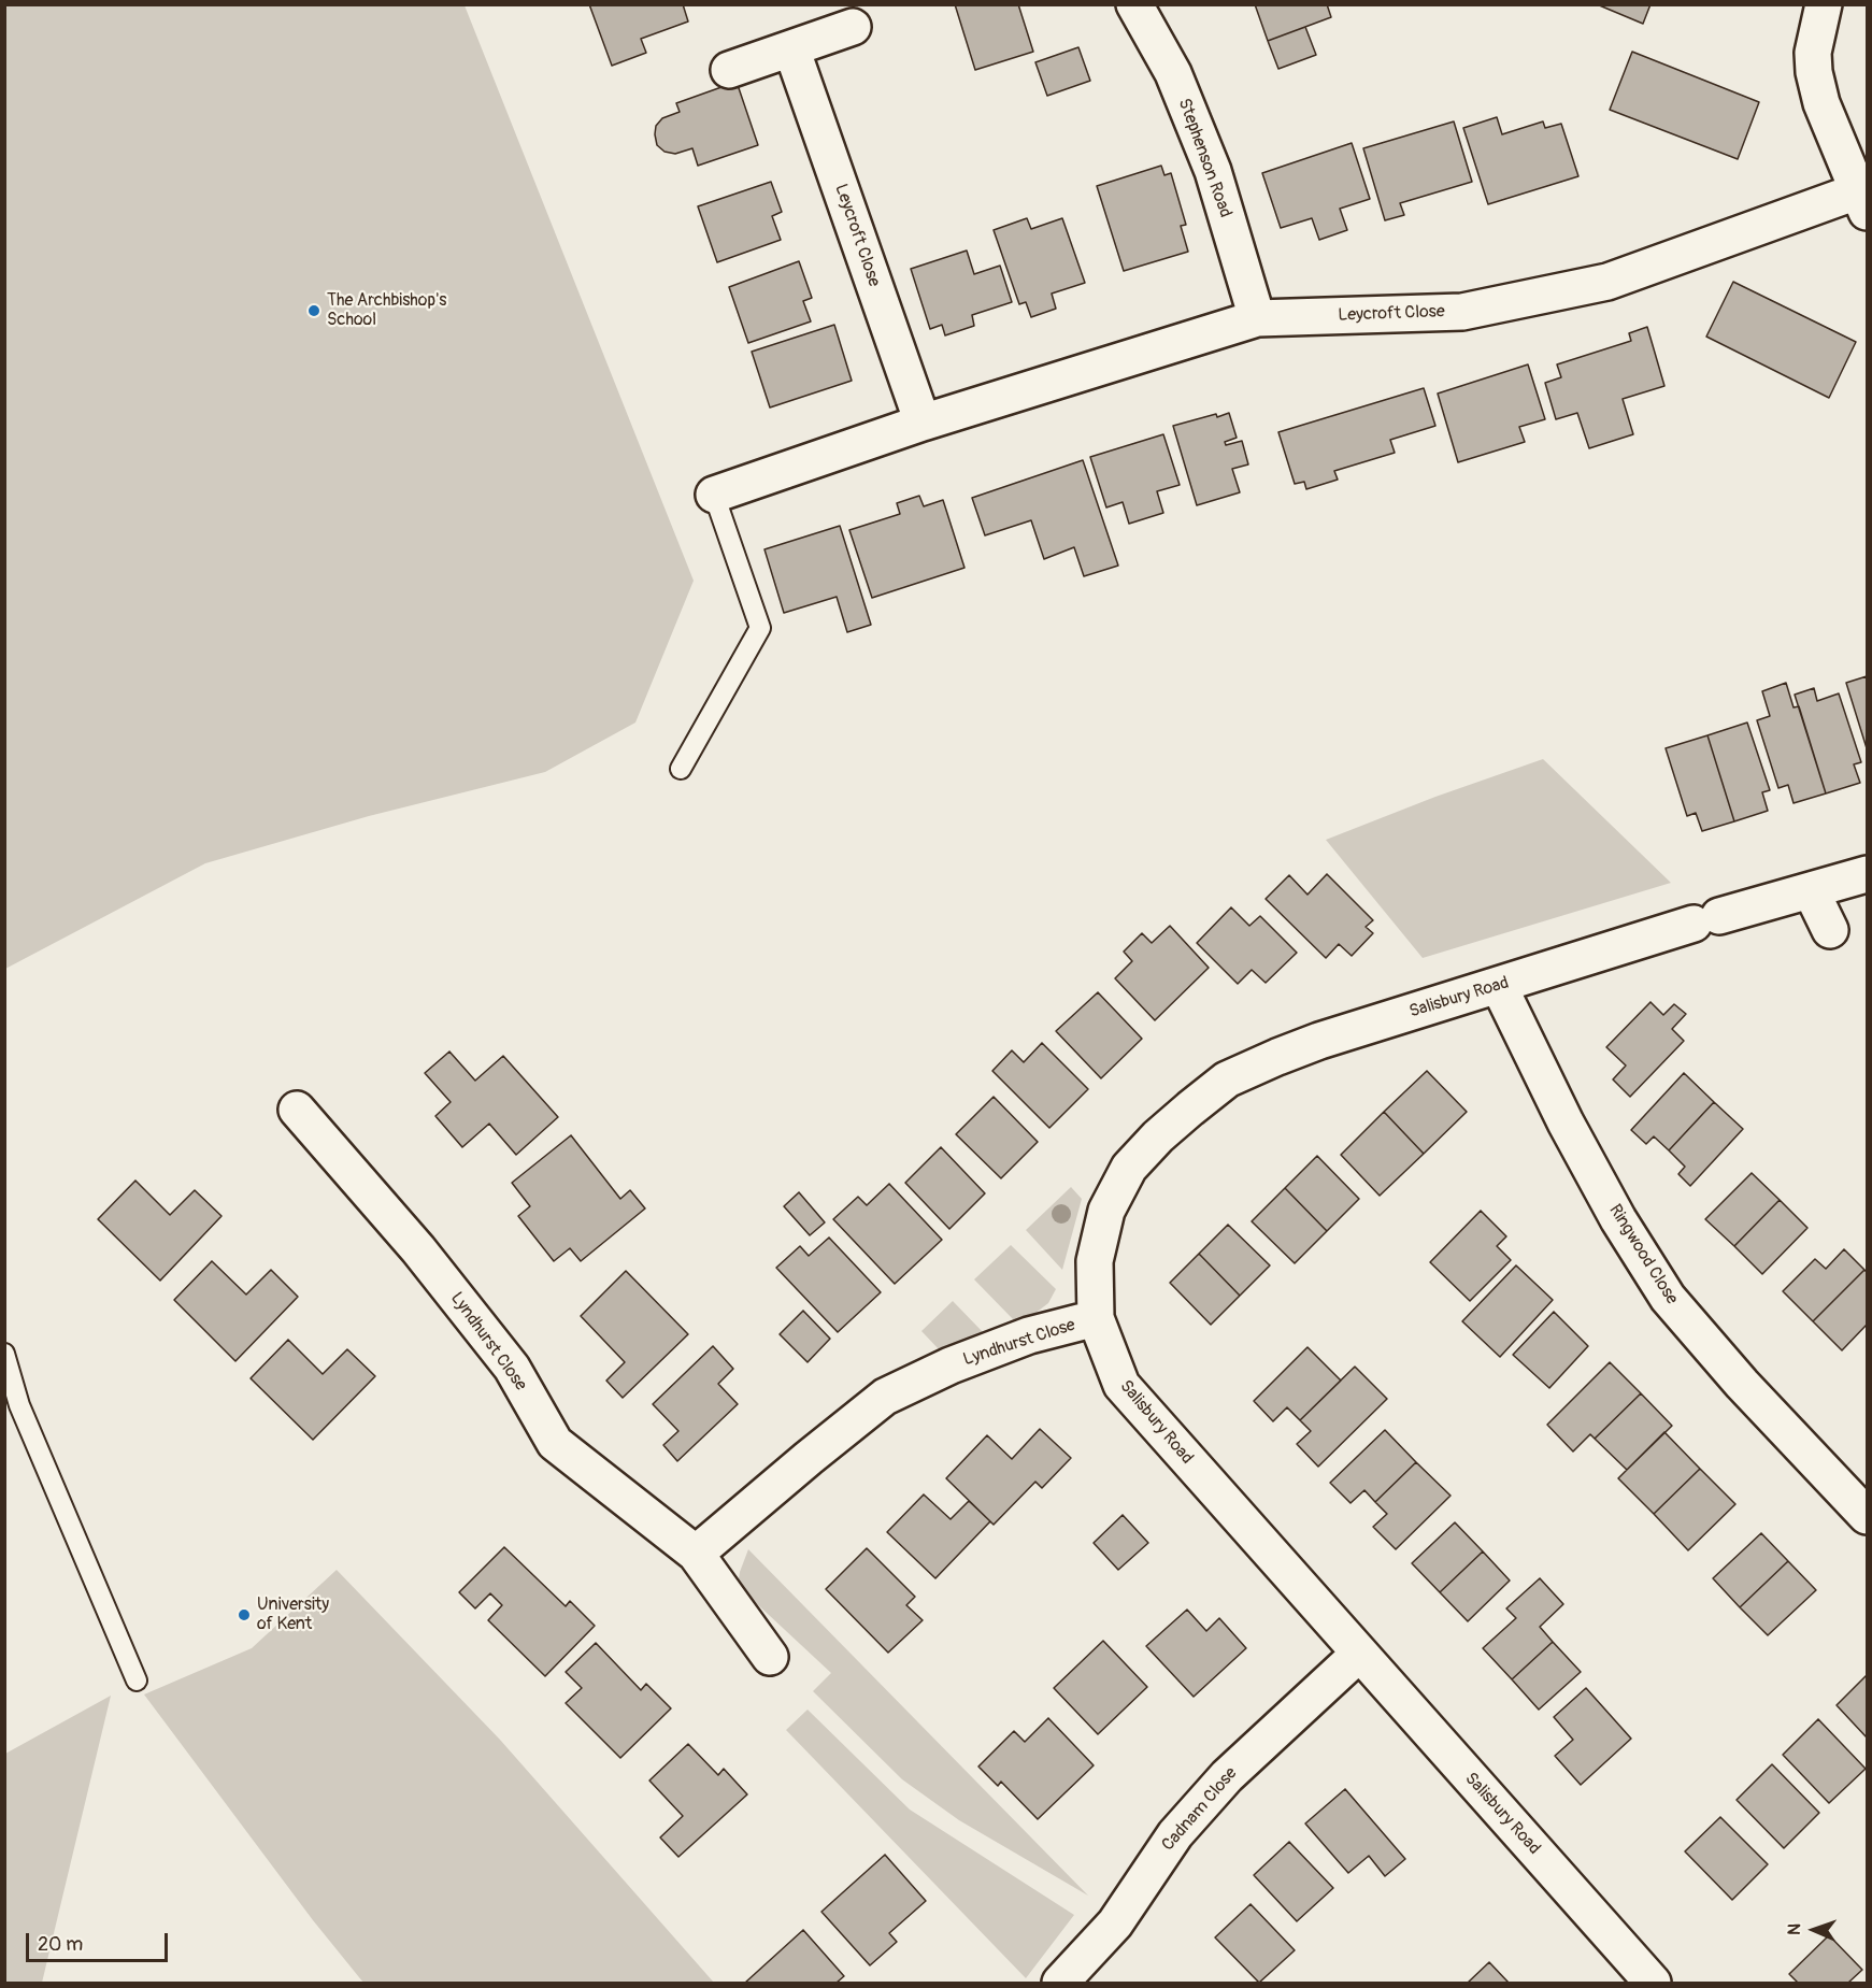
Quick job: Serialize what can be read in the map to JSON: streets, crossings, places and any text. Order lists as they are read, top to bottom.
{
  "streets": {
    "street": [
      "Stephenson Road",
      "Leycroft Close",
      "Salisbury Road",
      "Ringwood Close",
      "Lyndhurst Close",
      "Cadnam Close"
    ]
  },
  "crossings": [
    ["Stephenson Road", "Leycroft Close"],
    ["Salisbury Road", "Ringwood Close"],
    ["Salisbury Road", "Lyndhurst Close"],
    ["Salisbury Road", "Cadnam Close"]
  ],
  "places": ["The Archbishop's School", "University of Kent"],
  "scale_bar": "20 m",
  "north": "left"
}
